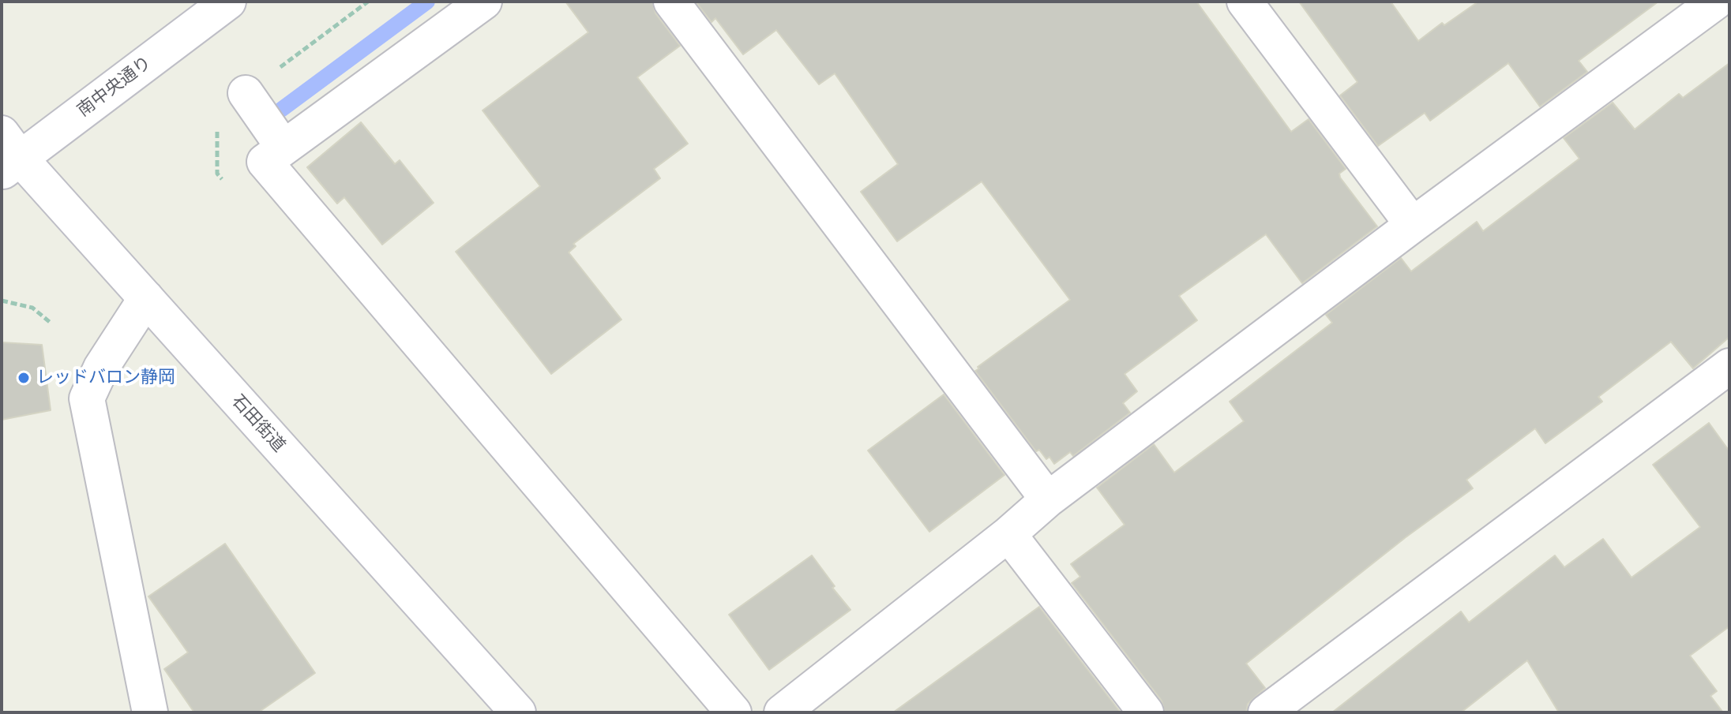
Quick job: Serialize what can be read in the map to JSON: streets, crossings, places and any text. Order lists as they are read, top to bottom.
{
  "streets": {
    "street": ["南中央通り", "石田街道"]
  },
  "crossings": [
    ["南中央通り", "石田街道"]
  ],
  "places": ["レッドバロン静岡"]
}
